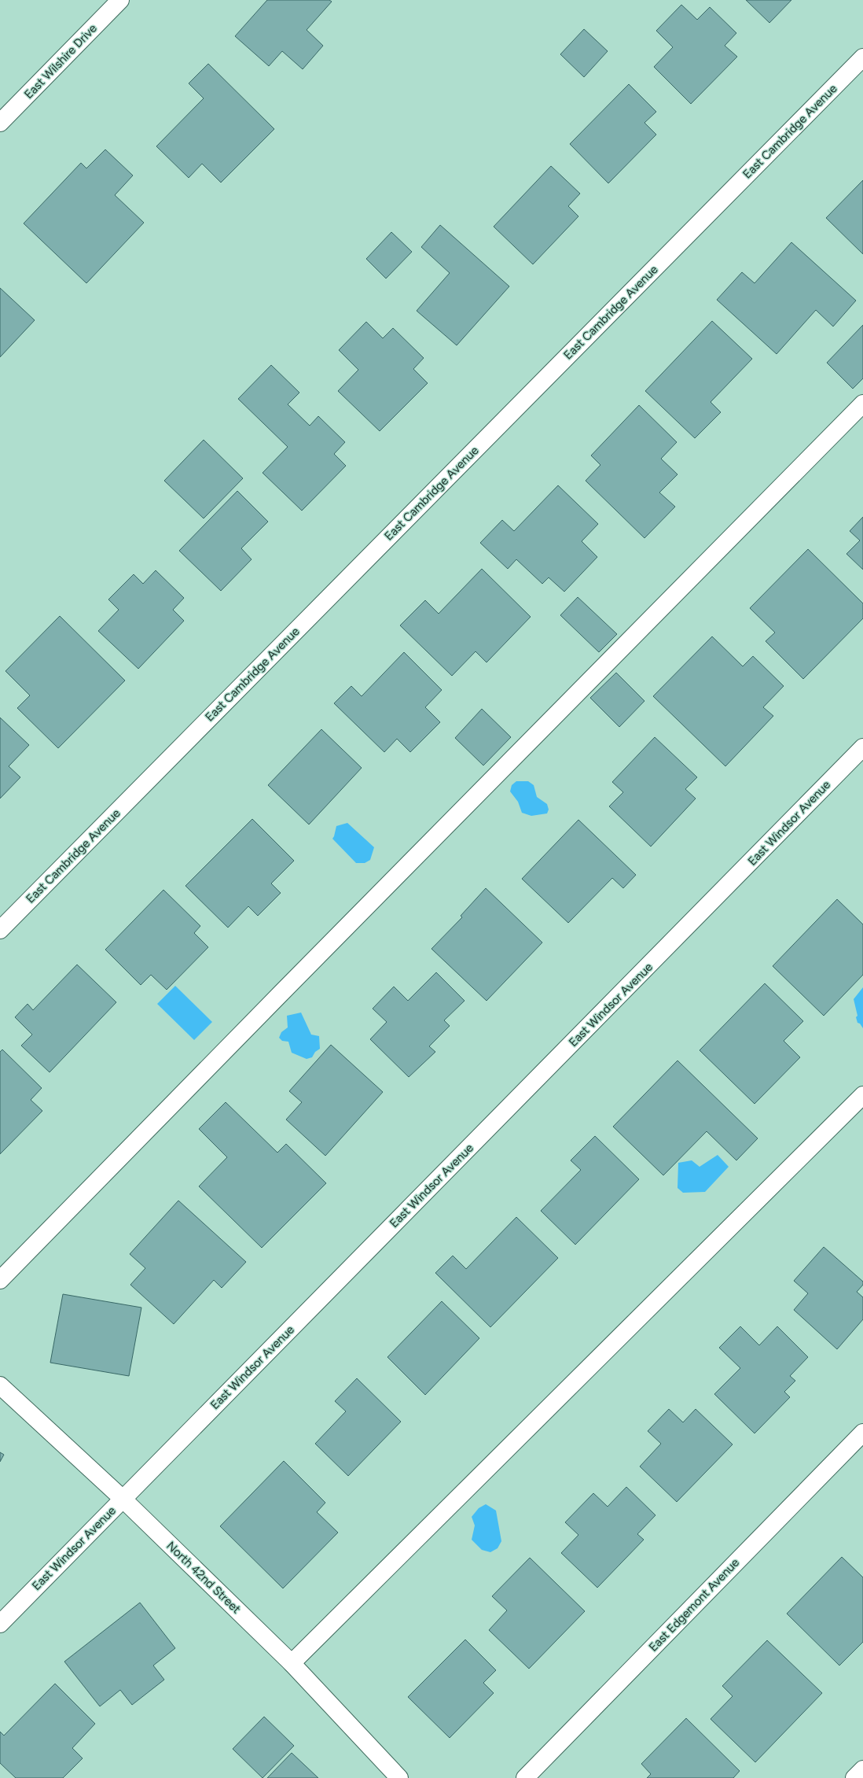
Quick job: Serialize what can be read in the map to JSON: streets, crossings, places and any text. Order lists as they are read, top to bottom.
{
  "streets": {
    "street": [
      "East Wilshire Drive",
      "East Cambridge Avenue",
      "East Windsor Avenue",
      "North 42nd Street",
      "East Edgemont Avenue"
    ]
  },
  "crossings": [
    ["East Windsor Avenue", "North 42nd Street"]
  ]
}
